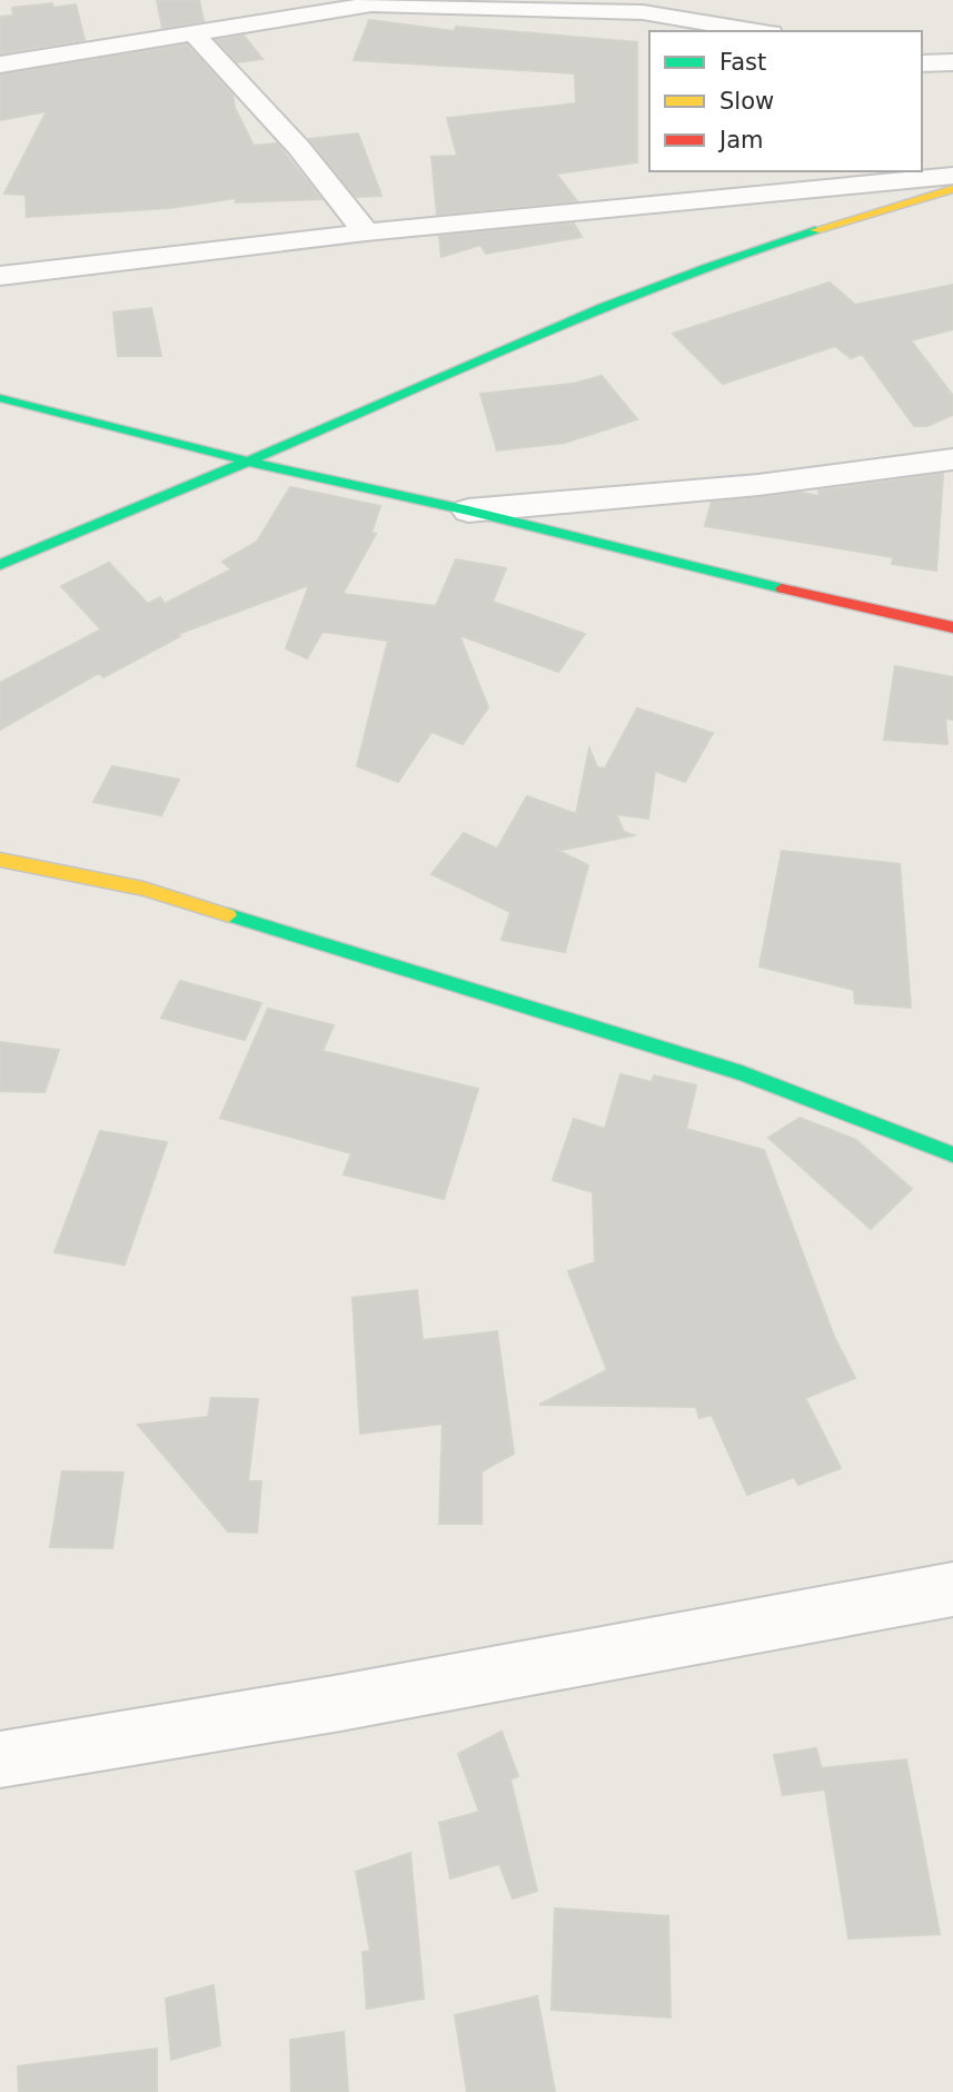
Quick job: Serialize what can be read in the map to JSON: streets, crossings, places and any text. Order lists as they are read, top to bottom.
{
  "legend": ["Fast", "Slow", "Jam"]
}
